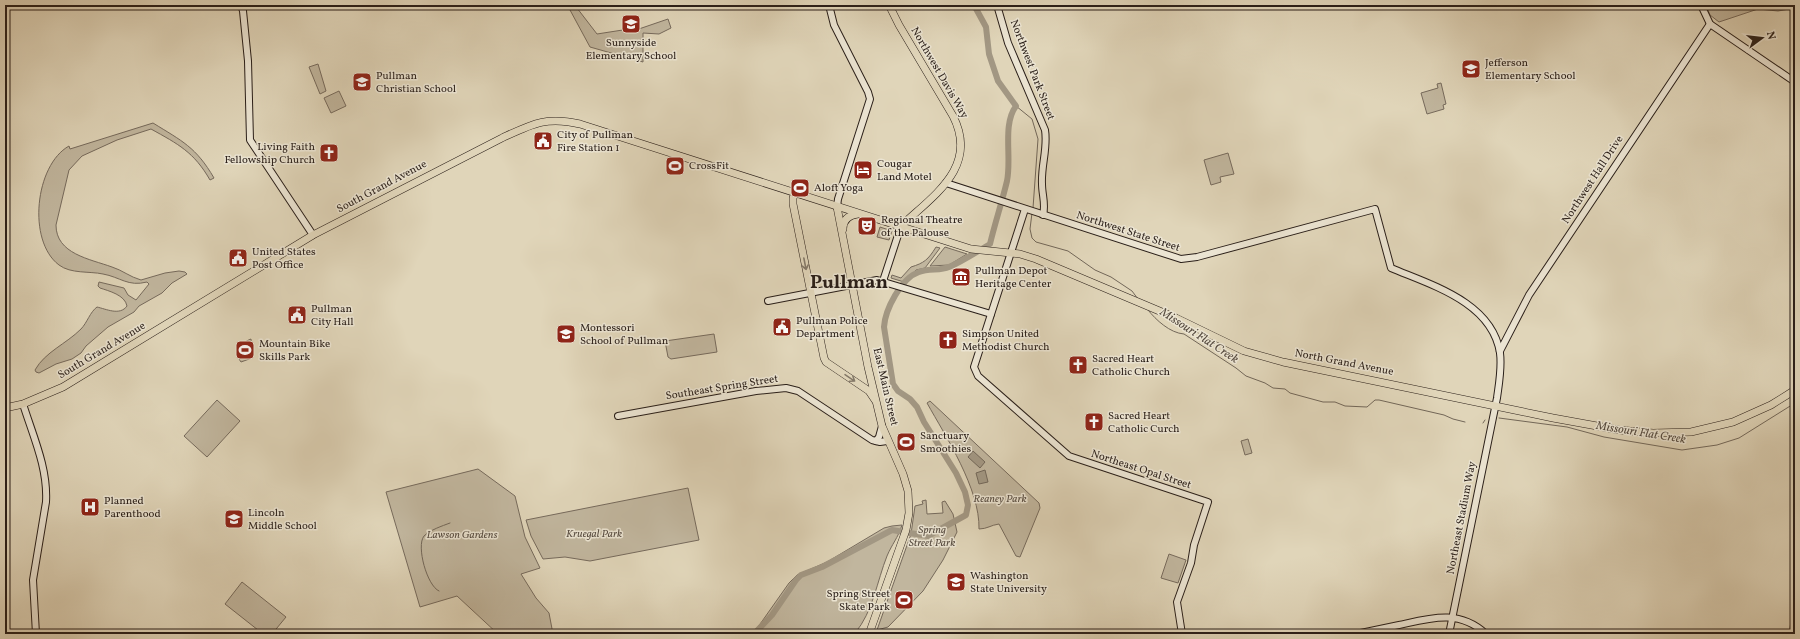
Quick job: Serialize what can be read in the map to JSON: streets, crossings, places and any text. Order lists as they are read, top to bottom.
{
  "streets": {
    "main road": [
      "Northwest Davis Way",
      "South Grand Avenue",
      "North Grand Avenue",
      "East Main Street"
    ],
    "street": [
      "Northwest Park Street",
      "Northwest Hall Drive",
      "Northwest State Street",
      "Southeast Spring Street",
      "Northeast Opal Street",
      "Northeast Stadium Way"
    ]
  },
  "crossings": [
    ["Northwest Park Street", "Northwest State Street"],
    ["Northwest Davis Way", "Northwest State Street"],
    ["Northwest Davis Way", "North Grand Avenue"],
    ["Northwest Hall Drive", "Northwest State Street"],
    ["Northwest Hall Drive", "Northeast Stadium Way"],
    ["South Grand Avenue", "East Main Street"],
    ["Northwest State Street", "Northeast Stadium Way"],
    ["North Grand Avenue", "Northeast Stadium Way"]
  ],
  "districts": ["Pullman"],
  "water": ["Missouri Flat Creek"],
  "parks": [
    "Reaney Park",
    "Spring Street Park",
    "Kruegal Park",
    "Lawson Gardens"
  ],
  "places": {
    "school or university": [
      "Sunnyside Elementary School",
      "Jefferson Elementary School",
      "Pullman Christian School",
      "Montessori School of Pullman",
      "Lincoln Middle School",
      "Washington State University"
    ],
    "public building": [
      "City of Pullman Fire Station 1",
      "United States Post Office",
      "Pullman City Hall",
      "Pullman Police Department"
    ],
    "church": [
      "Living Faith Fellowship Church",
      "Simpson United Methodist Church",
      "Sacred Heart Catholic Church",
      "Sacred Heart Catholic Curch"
    ],
    "sports": [
      "CrossFit",
      "Aloft Yoga",
      "Mountain Bike Skills Park",
      "Sanctuary Smoothies",
      "Spring Street Skate Park"
    ],
    "hotel": ["Cougar Land Motel"],
    "theatre": ["Regional Theatre of the Palouse"],
    "museum": ["Pullman Depot Heritage Center"],
    "hospital": ["Planned Parenthood"]
  },
  "north": "right"
}
